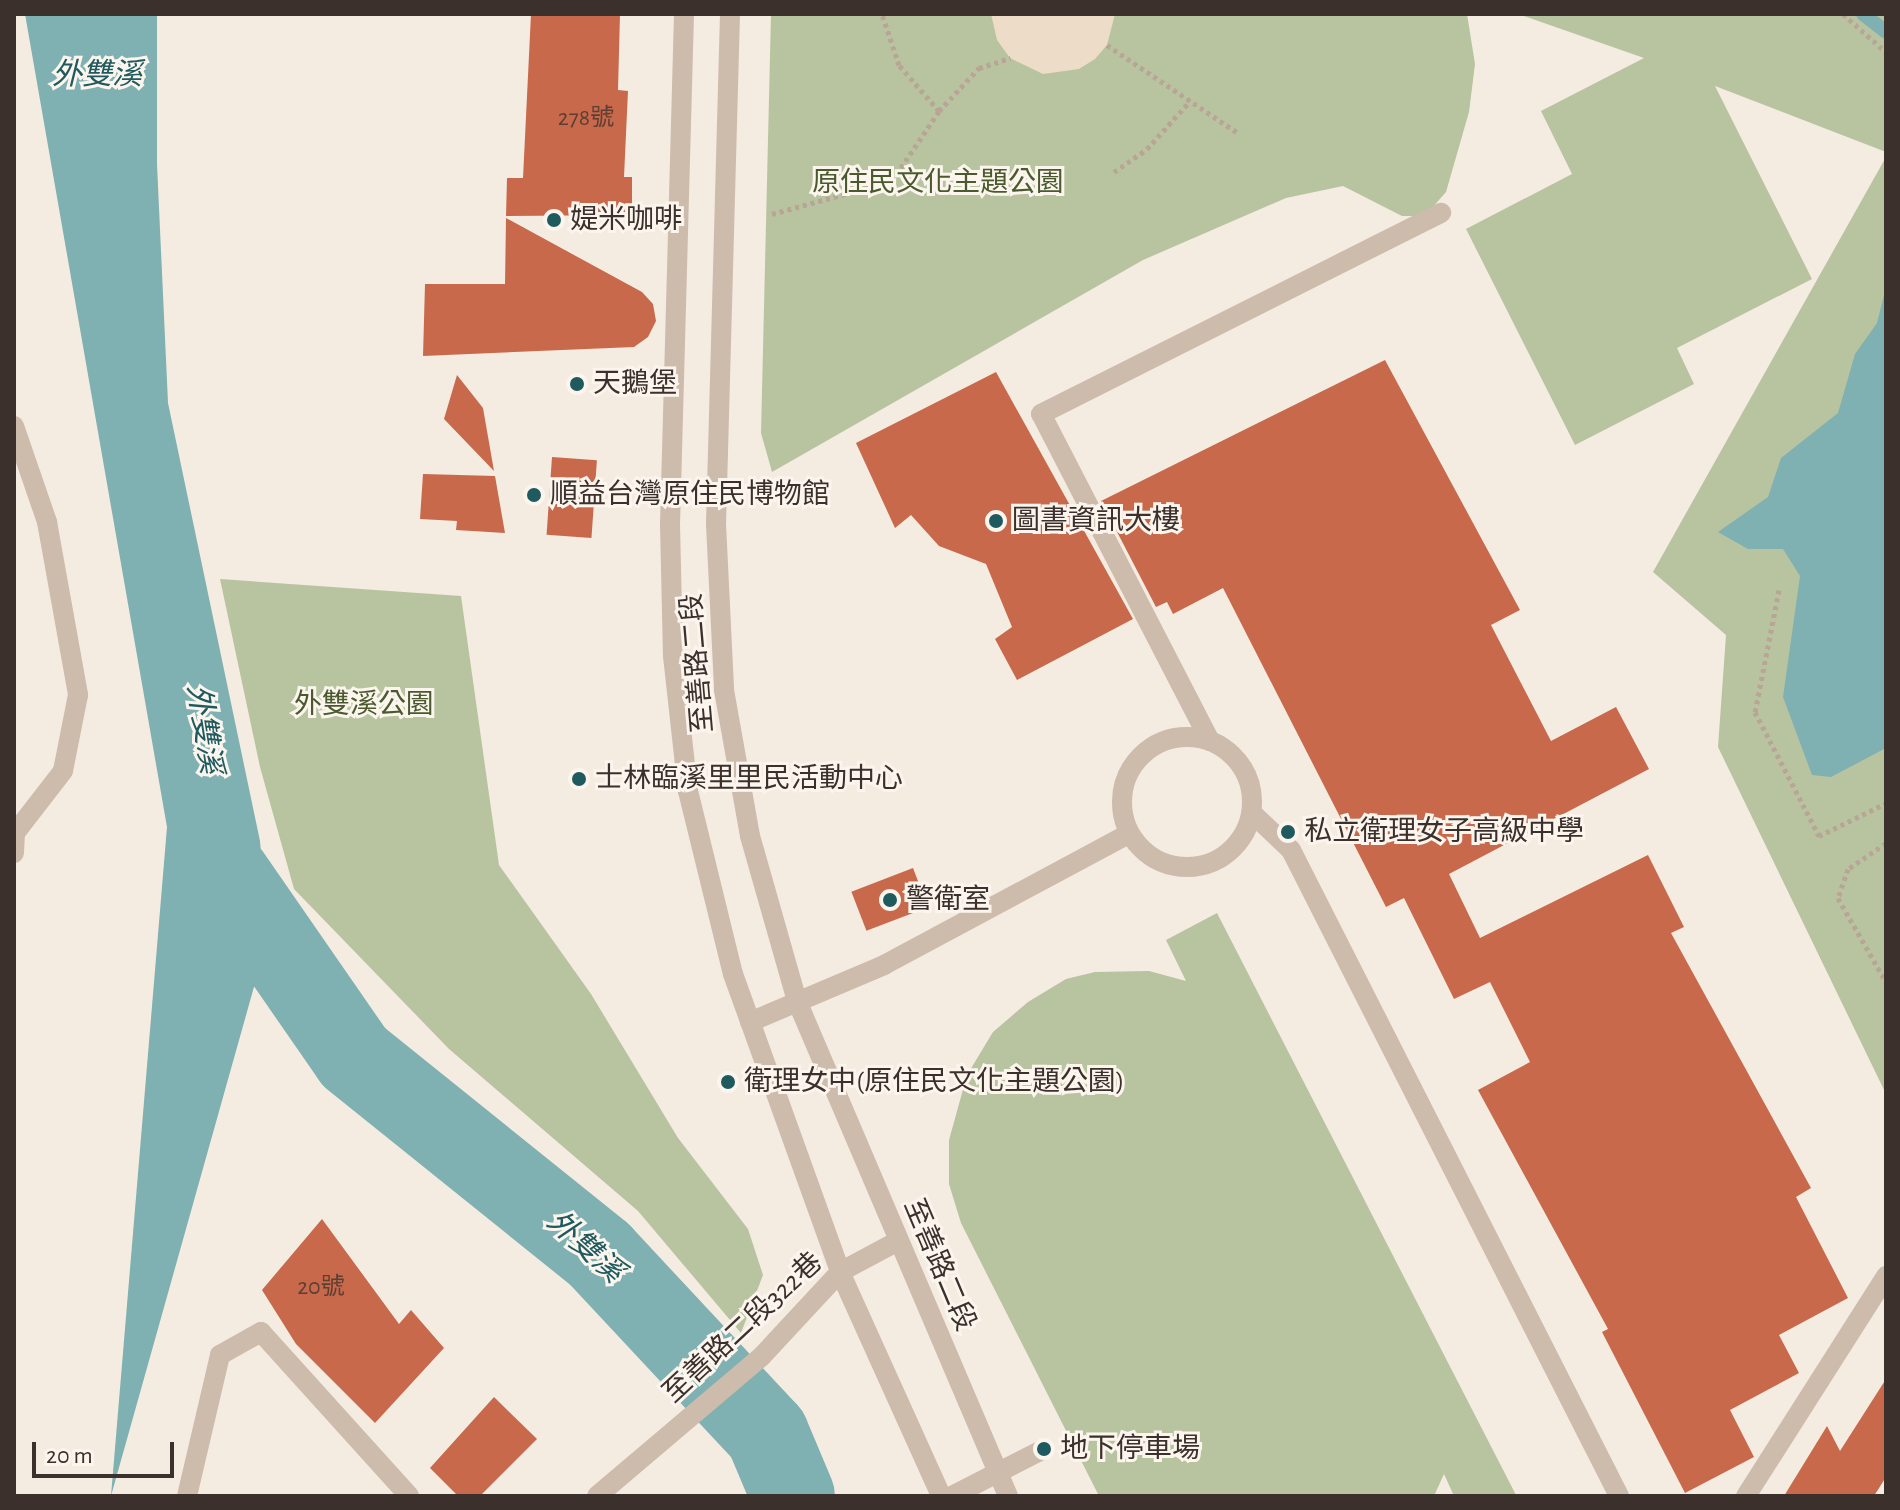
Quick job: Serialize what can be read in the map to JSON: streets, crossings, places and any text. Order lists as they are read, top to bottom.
{
  "streets": {
    "street": ["至善路二段", "至善路二段322巷"]
  },
  "crossings": [
    ["至善路二段", "至善路二段322巷"]
  ],
  "water": ["外雙溪"],
  "parks": ["原住民文化主題公園", "外雙溪公園"],
  "places": [
    "媞米咖啡",
    "天鵝堡",
    "順益台灣原住民博物館",
    "圖書資訊大樓",
    "士林臨溪里里民活動中心",
    "私立衛理女子高級中學",
    "警衛室",
    "衛理女中(原住民文化主題公園)",
    "地下停車場"
  ],
  "house_numbers": ["278號", "20號"],
  "scale_bar": "20 m"
}
